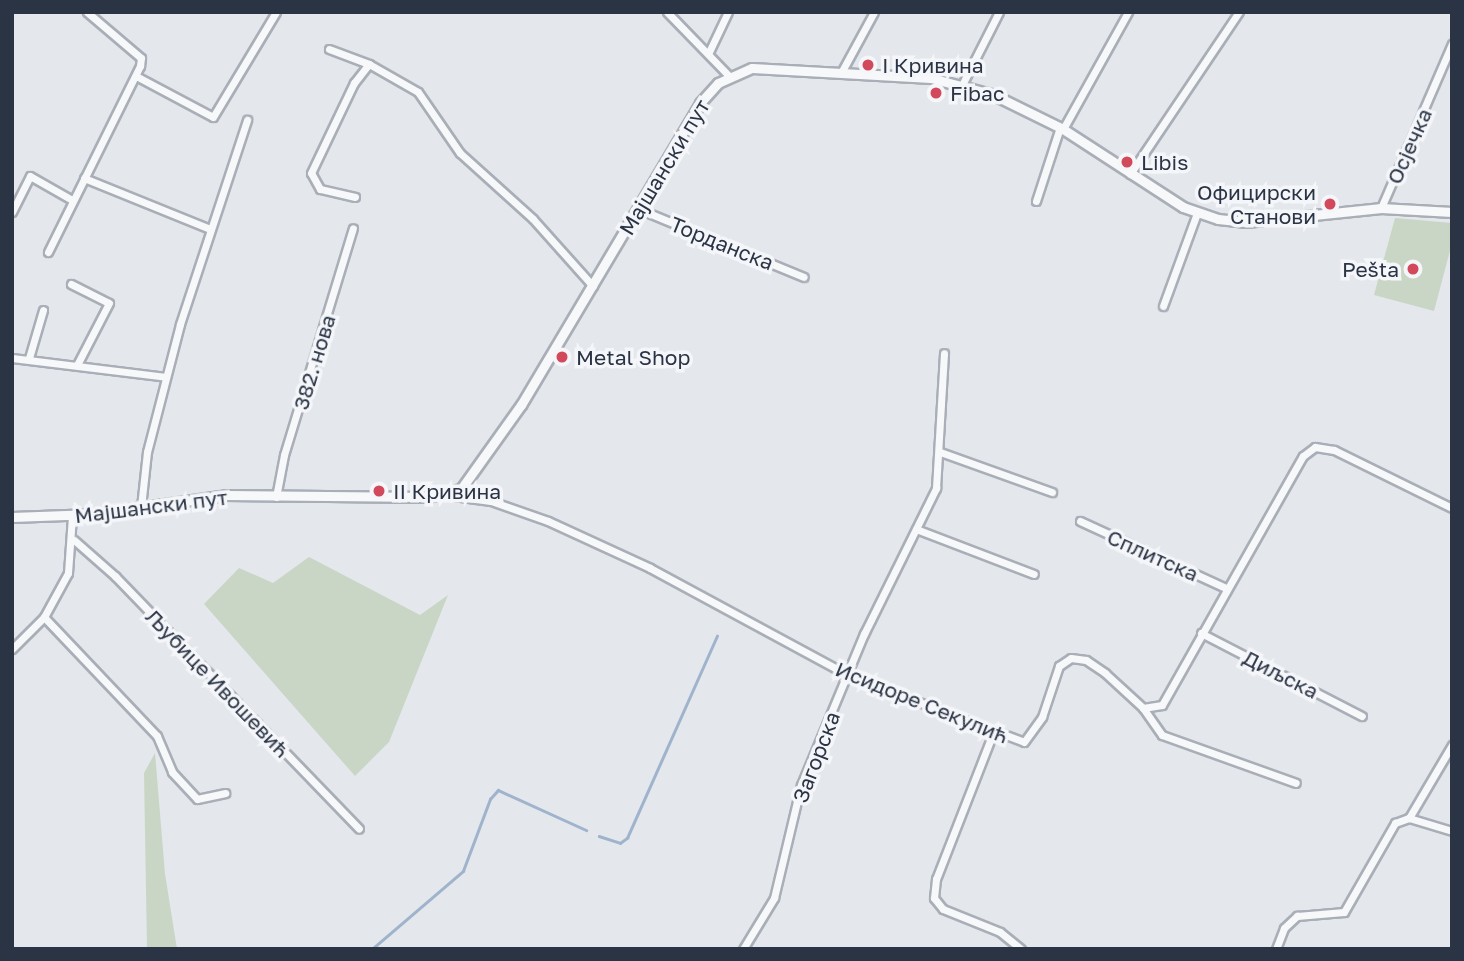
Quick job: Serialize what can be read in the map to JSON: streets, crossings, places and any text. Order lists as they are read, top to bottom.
{
  "streets": {
    "street": [
      "Осјечка",
      "Мајшански пут",
      "Торданска",
      "382. нова",
      "Сплитска",
      "Диљска",
      "Љубице Ивошевић",
      "Исидоре Секулић",
      "Загорска"
    ]
  },
  "crossings": [
    ["Осјечка", "Мајшански пут"],
    ["Мајшански пут", "Торданска"],
    ["Мајшански пут", "382. нова"],
    ["Мајшански пут", "Исидоре Секулић"],
    ["Исидоре Секулић", "Загорска"]
  ],
  "places": [
    "I Кривина",
    "Fibac",
    "Libis",
    "Официрски Станови",
    "Pešta",
    "Metal Shop",
    "II Кривина"
  ]
}
